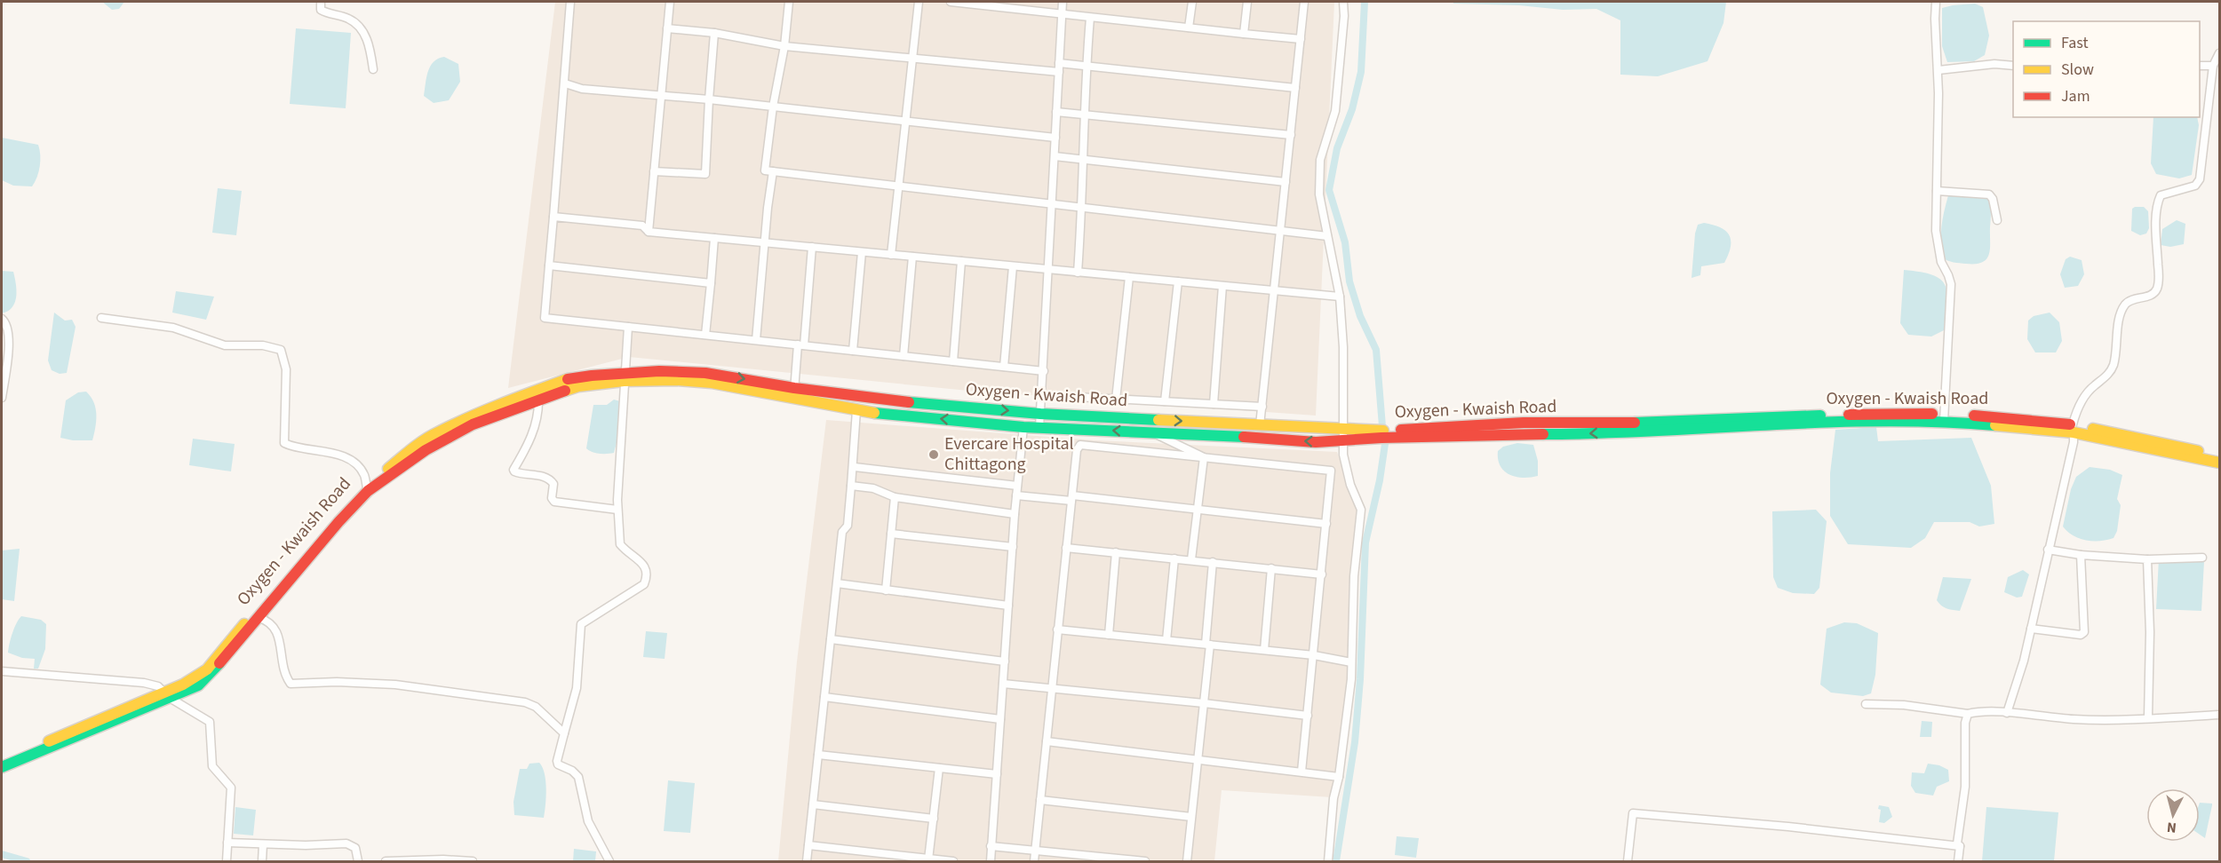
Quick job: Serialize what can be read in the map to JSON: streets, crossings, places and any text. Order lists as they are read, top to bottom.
{
  "streets": {
    "main road": ["Oxygen - Kwaish Road"]
  },
  "places": ["Evercare Hospital Chittagong"],
  "legend": ["Fast", "Slow", "Jam"],
  "north": "bottom"
}
